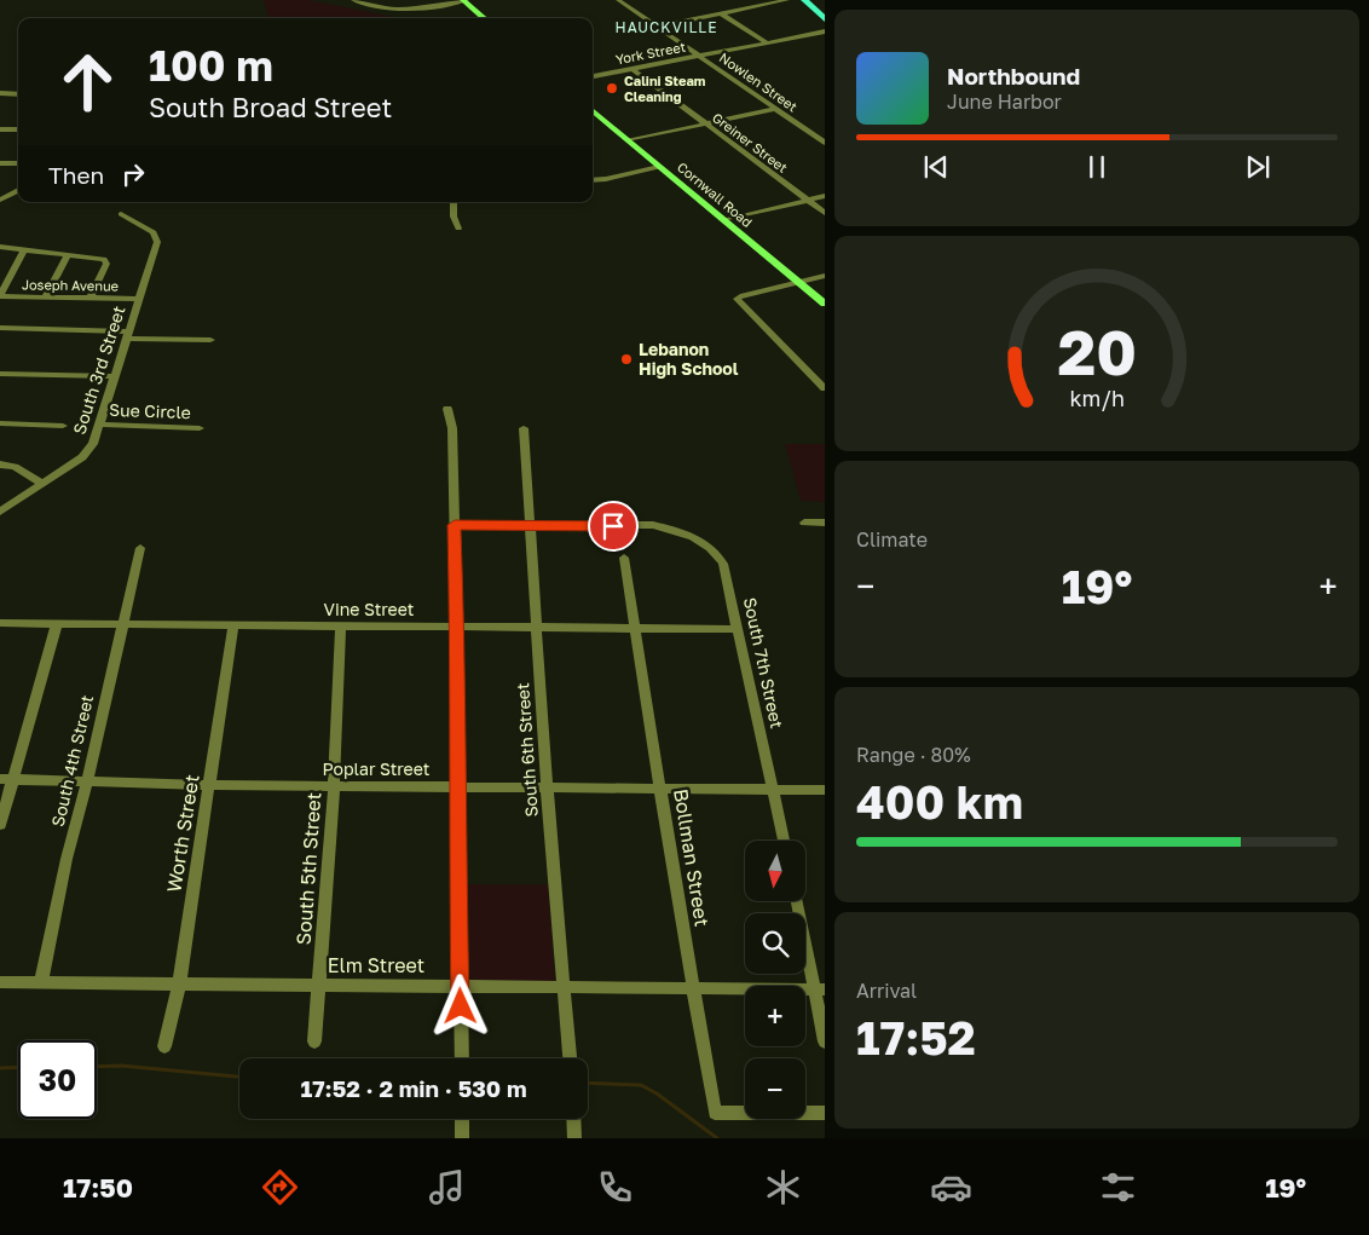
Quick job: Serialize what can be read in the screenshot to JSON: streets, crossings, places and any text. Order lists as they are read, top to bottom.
{
  "streets": {
    "main road": ["Cornwall Road"],
    "street": [
      "York Street",
      "Nowlen Street",
      "Greiner Street",
      "Joseph Avenue",
      "South 3rd Street",
      "Sue Circle",
      "Vine Street",
      "South 7th Street",
      "South 6th Street",
      "South 4th Street",
      "Poplar Street",
      "Worth Street",
      "Bollman Street",
      "South 5th Street",
      "Elm Street"
    ]
  },
  "crossings": [
    ["York Street", "Nowlen Street"],
    ["York Street", "Greiner Street"],
    ["Joseph Avenue", "South 3rd Street"],
    ["South 3rd Street", "Sue Circle"],
    ["Vine Street", "South 7th Street"],
    ["Vine Street", "South 6th Street"],
    ["Vine Street", "South 4th Street"],
    ["Vine Street", "Worth Street"],
    ["Vine Street", "Bollman Street"],
    ["Vine Street", "South 5th Street"],
    ["South 7th Street", "South 6th Street"],
    ["South 7th Street", "Poplar Street"],
    ["South 6th Street", "Poplar Street"],
    ["South 6th Street", "Elm Street"],
    ["South 4th Street", "Poplar Street"],
    ["South 4th Street", "Elm Street"],
    ["Poplar Street", "Worth Street"],
    ["Poplar Street", "Bollman Street"],
    ["Poplar Street", "South 5th Street"],
    ["Worth Street", "Elm Street"],
    ["Bollman Street", "Elm Street"],
    ["South 5th Street", "Elm Street"]
  ],
  "districts": ["HAUCKVILLE"],
  "places": ["Calini Steam Cleaning", "Lebanon High School"],
  "north": "bottom",
  "page": {
    "turn": ["100 m", "South Broad Street"],
    "song": ["Northbound", "June Harbor"],
    "then": "Then",
    "tile": [
      "Climate",
      ["Range · 80%", "400 km"],
      ["Arrival", "17:52"]
    ],
    "heat": ["−", "19°", "+"],
    "map_buttons": ["+", "−"],
    "limit": "30",
    "trip": "17:52 · 2 min · 530 m",
    "tabs": ["17:50", "19°"],
    "gauge": ["20", "km/h"]
  }
}
